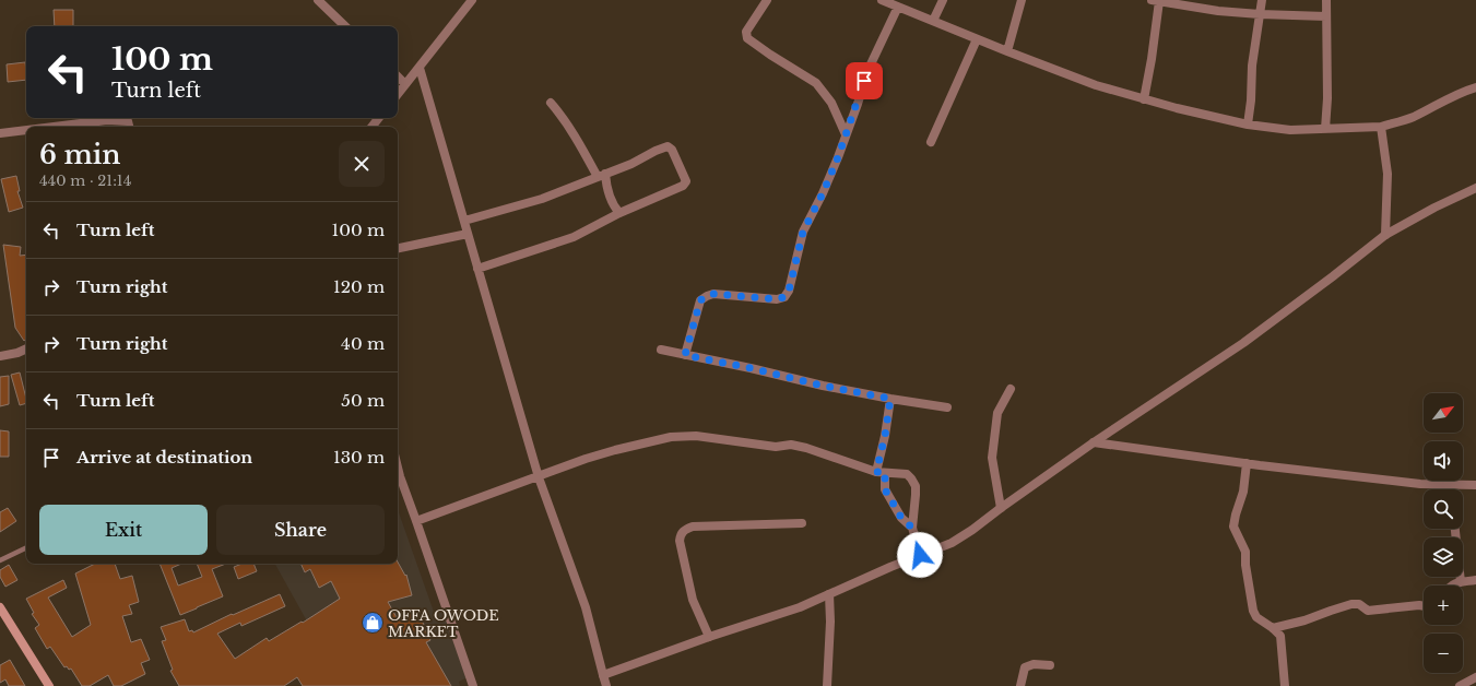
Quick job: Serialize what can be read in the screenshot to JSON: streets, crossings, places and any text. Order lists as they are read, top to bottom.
{
  "places": {
    "shop": ["OFFA OWODE MARKET"]
  },
  "north": "top right",
  "page": {
    "turn": ["100 m", "Turn left"],
    "heading": ["6 min", "440 m · 21:14"],
    "list": [
      {
        "name": "Turn left",
        "value": "100 m"
      },
      {
        "name": "Turn right",
        "value": "120 m"
      },
      {
        "name": "Turn right",
        "value": "40 m"
      },
      {
        "name": "Turn left",
        "value": "50 m"
      },
      {
        "name": "Arrive at destination",
        "value": "130 m"
      }
    ],
    "map_buttons": ["+", "−"],
    "buttons": ["Exit", "Share"]
  }
}
